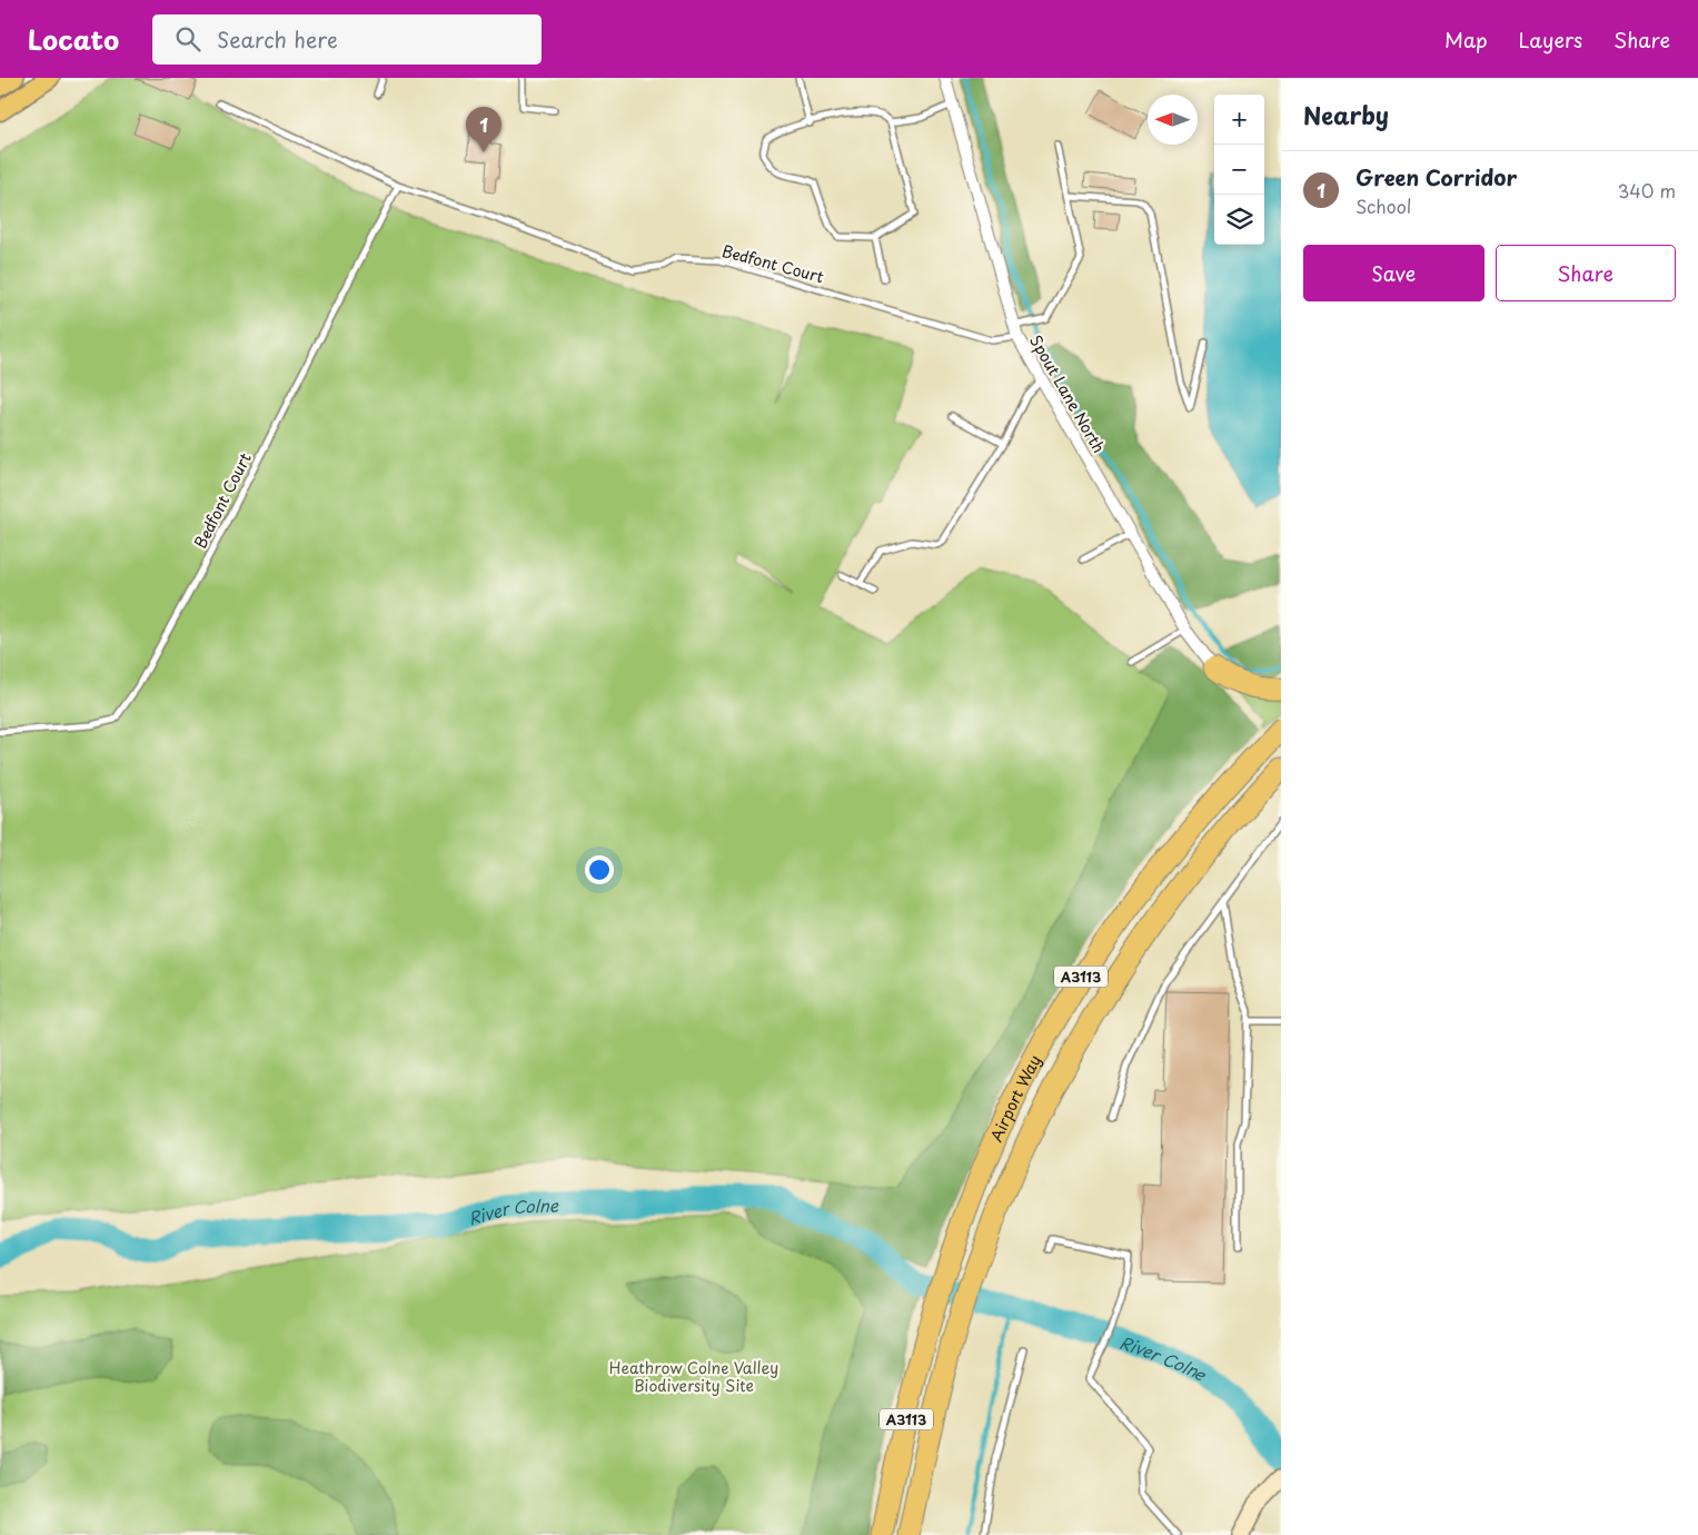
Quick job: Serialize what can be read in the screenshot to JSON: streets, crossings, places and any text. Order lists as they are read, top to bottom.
{
  "streets": {
    "highway": ["A3113", "Airport Way"],
    "street": ["Spout Lane North"],
    "lane": ["Bedfont Court"]
  },
  "crossings": [
    ["Bedfont Court", "Spout Lane North"]
  ],
  "water": ["River Colne"],
  "parks": ["Heathrow Colne Valley Biodiversity Site"],
  "north": "left",
  "page": {
    "header": "Locato",
    "search": "Search here",
    "nav": ["Map", "Layers", "Share"],
    "heading": "Nearby",
    "map_buttons": ["+", "−"],
    "pins": "1",
    "list": [
      {
        "mark": "1",
        "name": "Green Corridor",
        "note": "School",
        "value": "340 m"
      }
    ],
    "buttons": ["Save", "Share"]
  }
}
